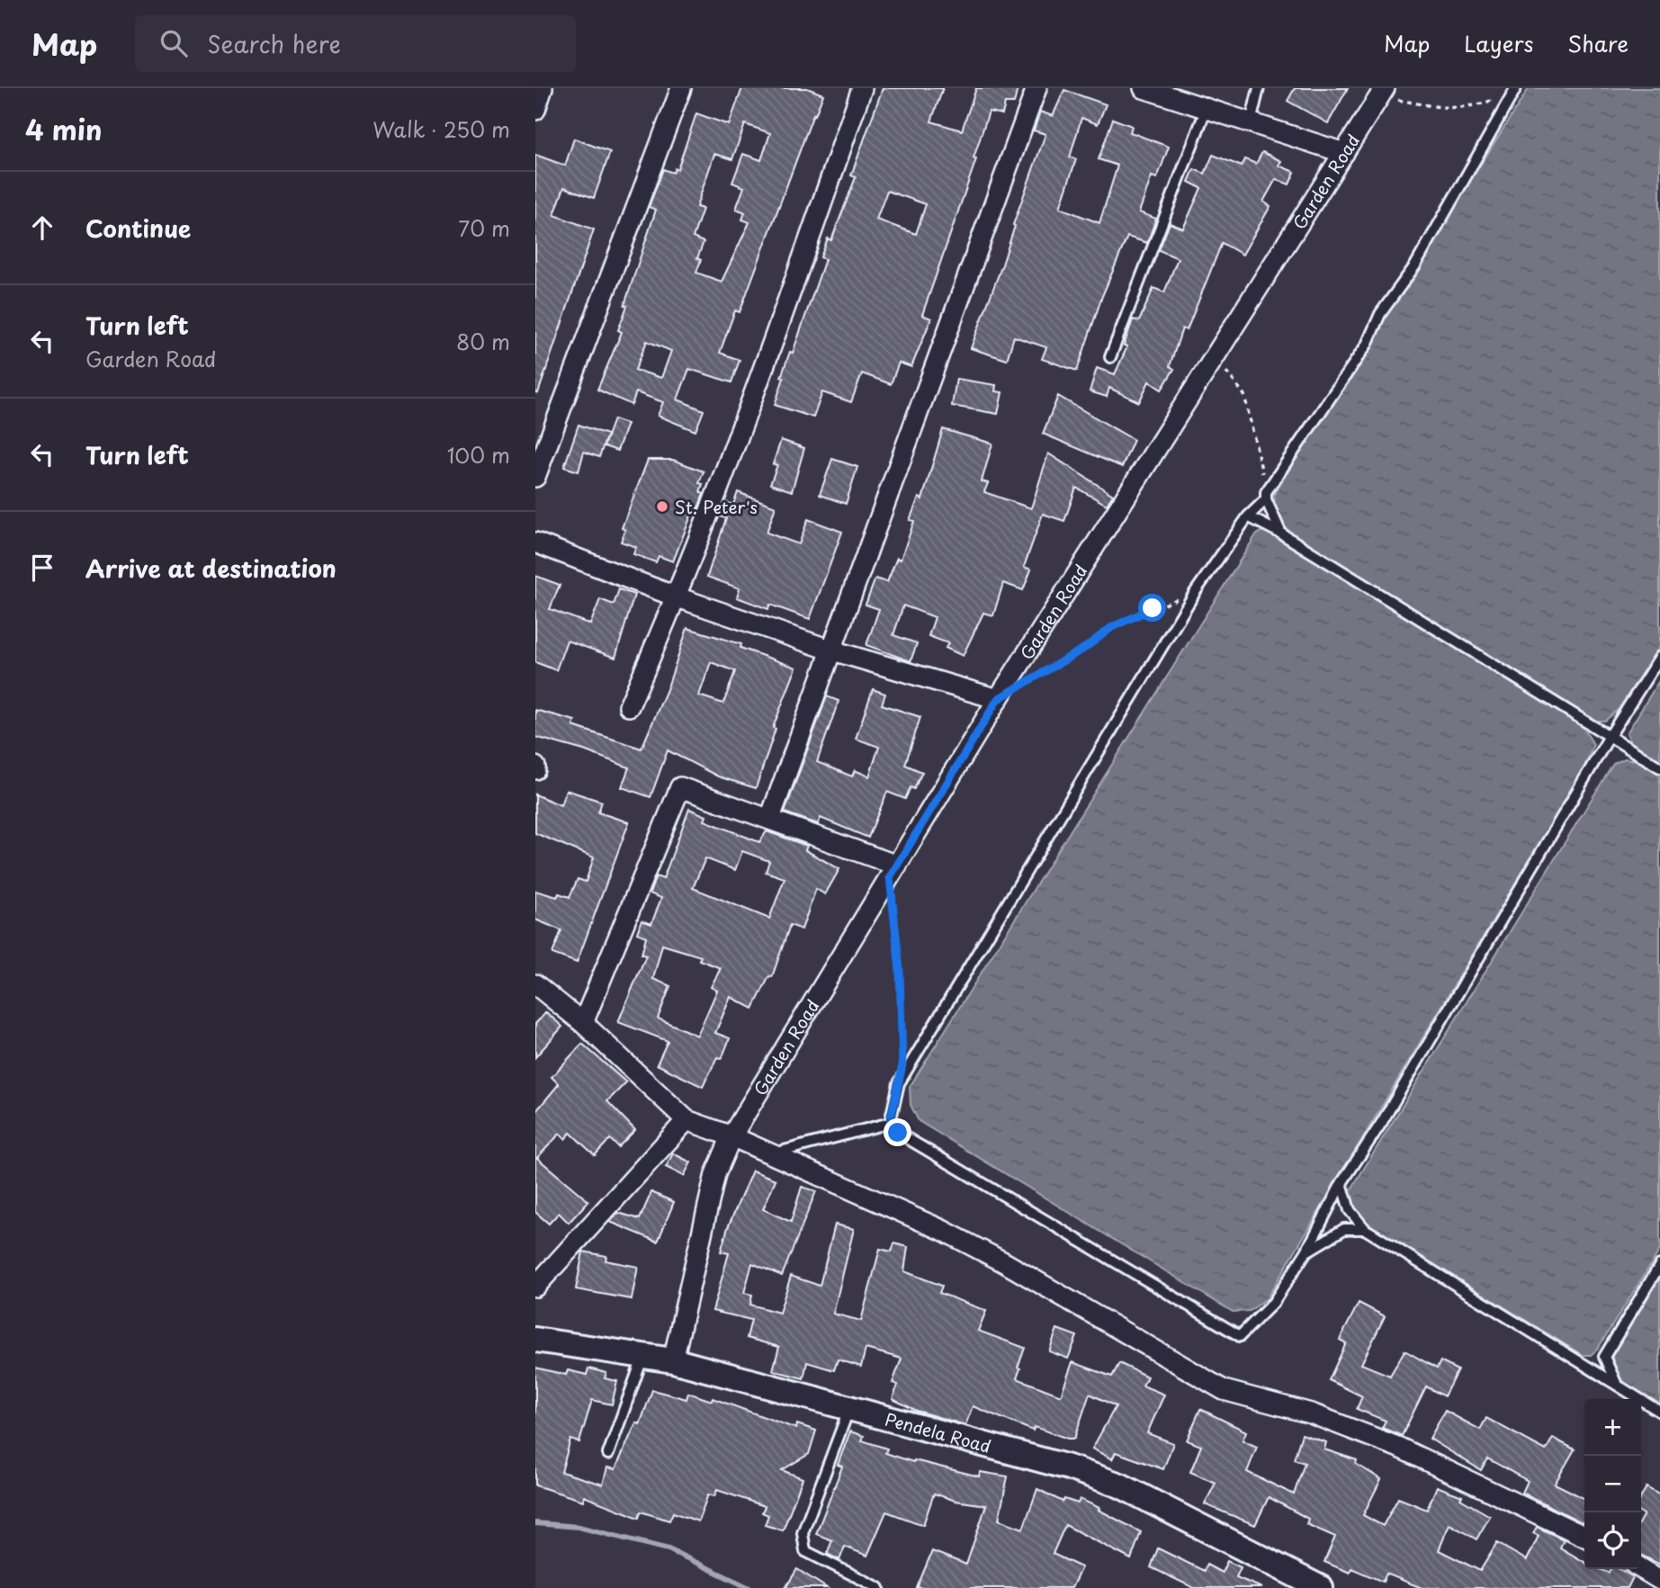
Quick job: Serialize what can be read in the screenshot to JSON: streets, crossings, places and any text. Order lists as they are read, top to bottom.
{
  "streets": {
    "street": ["Garden Road", "Pendela Road"]
  },
  "crossings": [
    ["Garden Road", "Pendela Road"]
  ],
  "places": ["St. Peter's"],
  "page": {
    "header": "Map",
    "search": "Search here",
    "nav": ["Map", "Layers", "Share"],
    "heading": ["4 min", "Walk · 250 m"],
    "list": [
      ["Continue", "70 m"],
      ["Turn left", "Garden Road", "80 m"],
      ["Turn left", "100 m"],
      "Arrive at destination"
    ],
    "map_buttons": ["+", "−"]
  }
}
